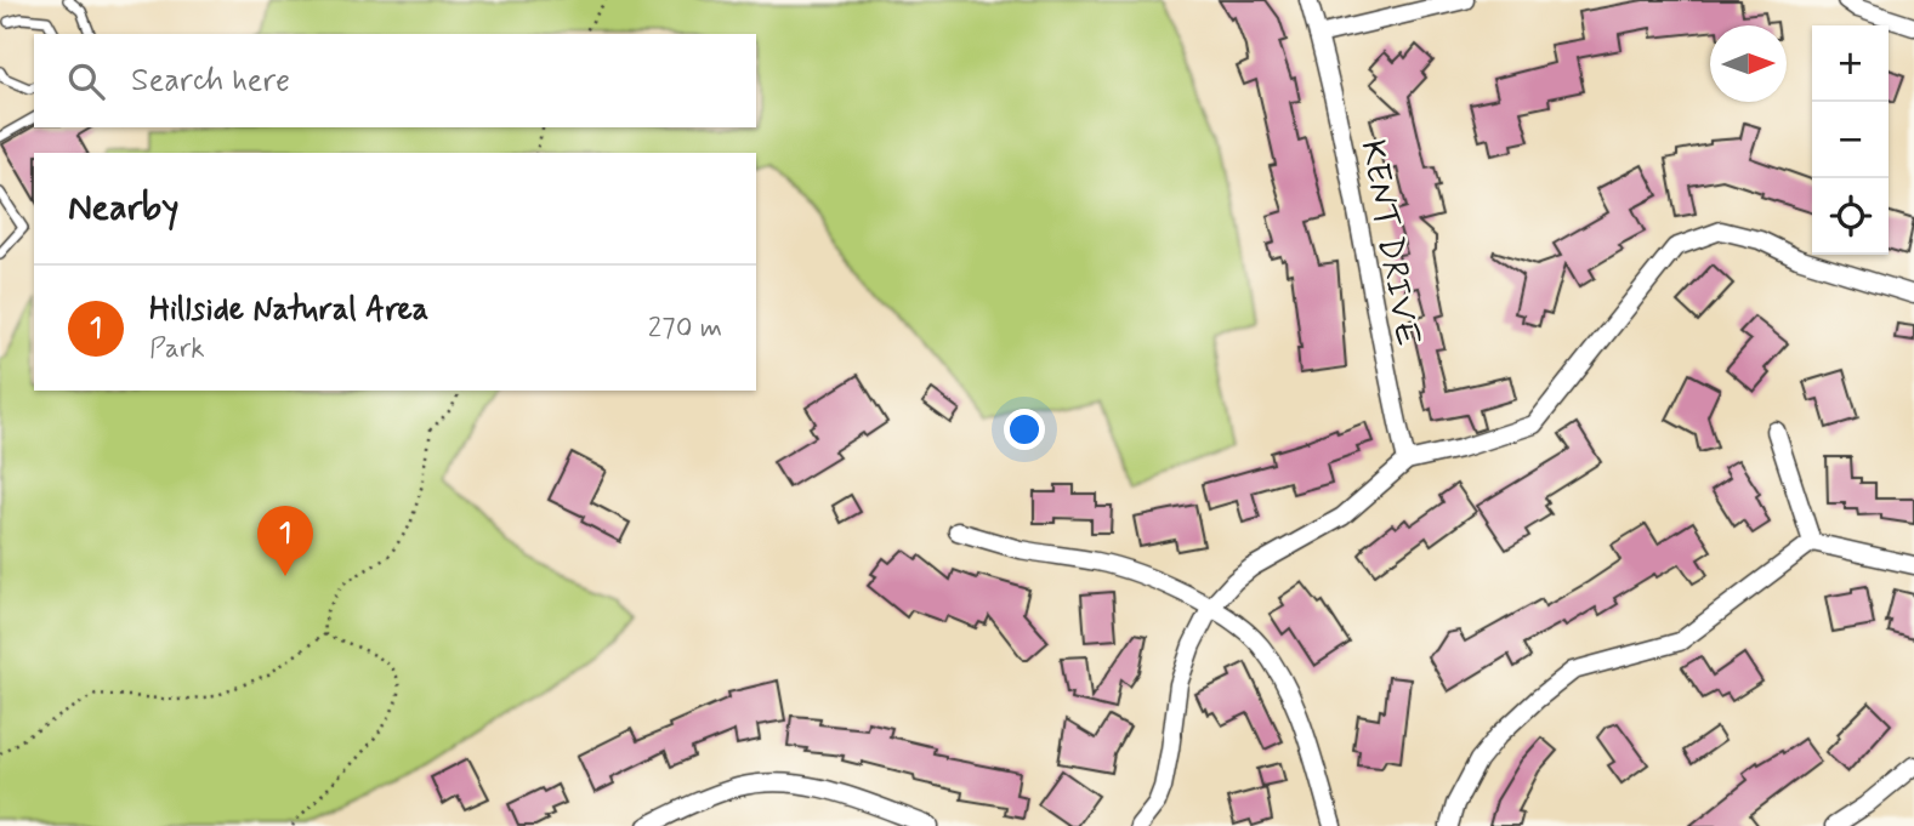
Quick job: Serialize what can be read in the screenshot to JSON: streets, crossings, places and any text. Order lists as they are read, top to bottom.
{
  "streets": {
    "street": ["KENT DRIVE"]
  },
  "north": "right",
  "page": {
    "map_buttons": ["+", "−"],
    "search": "Search here",
    "heading": "Nearby",
    "list": [
      {
        "mark": "1",
        "name": "Hillside Natural Area",
        "note": "Park",
        "value": "270 m"
      }
    ],
    "pins": "1"
  }
}
